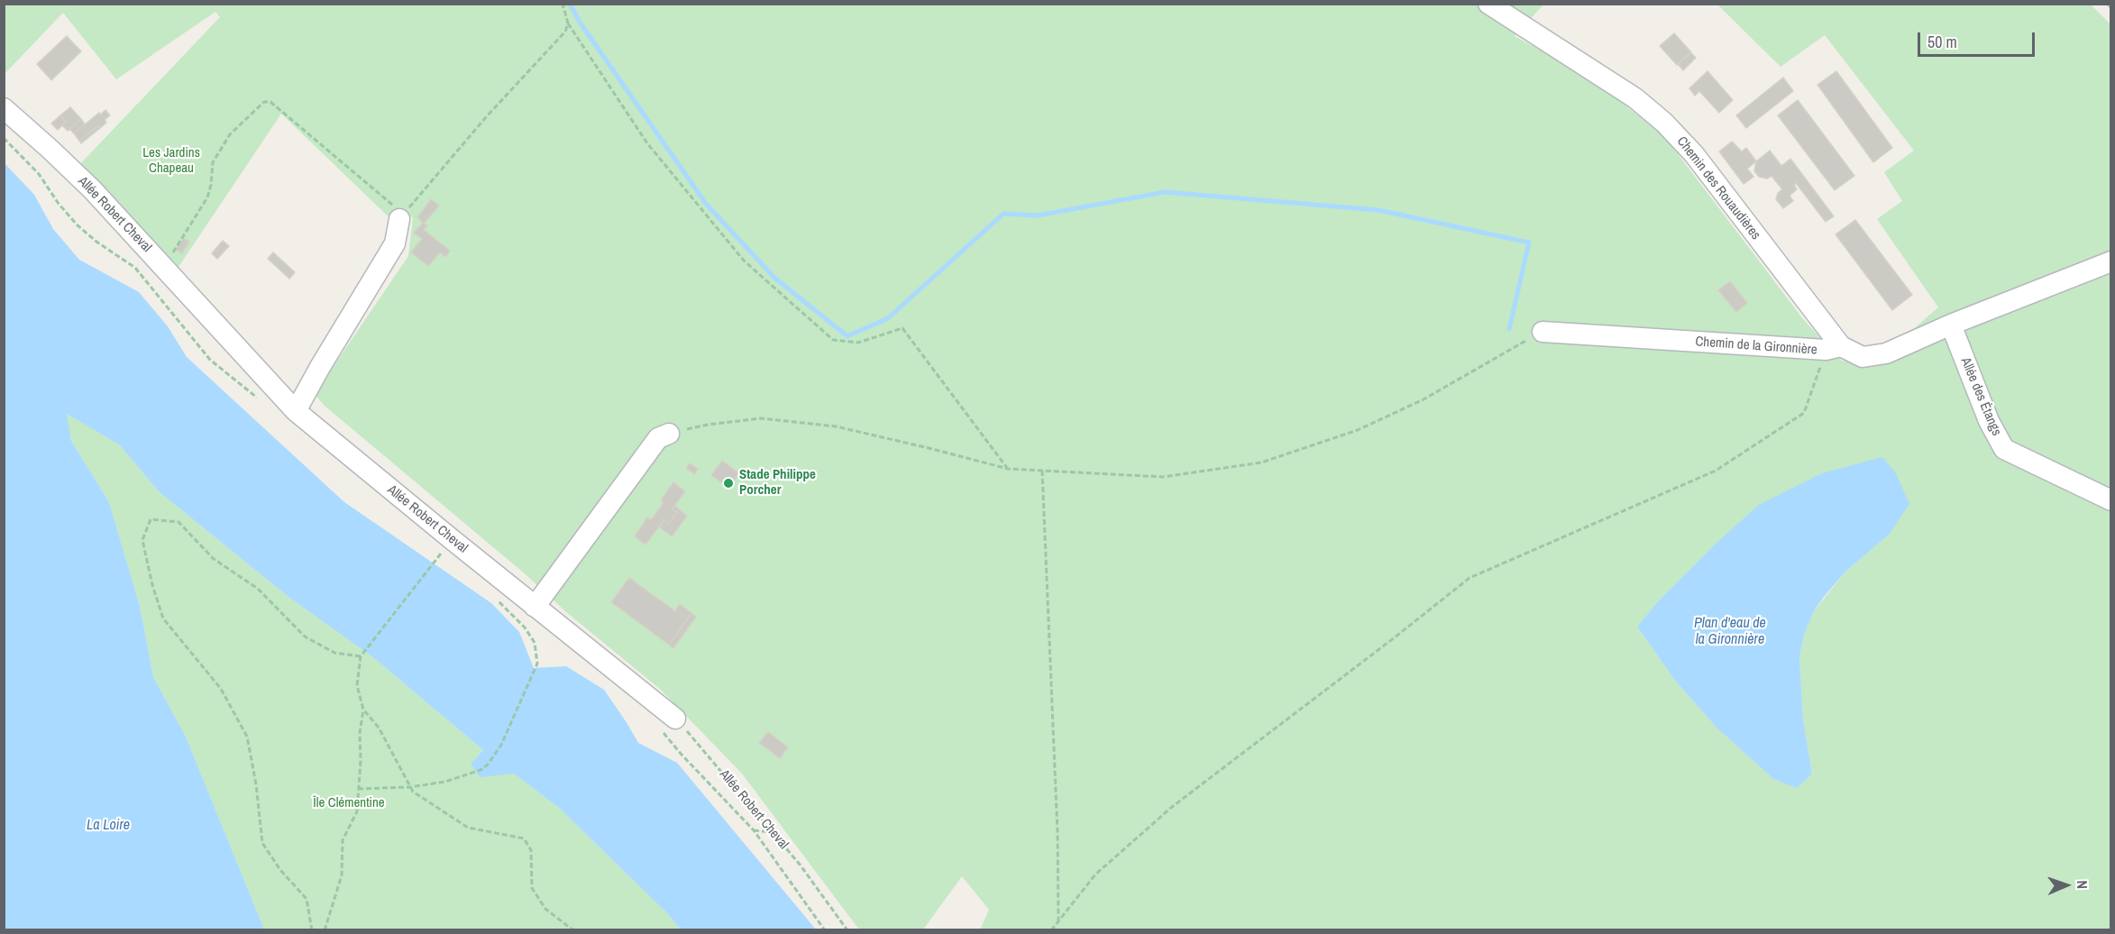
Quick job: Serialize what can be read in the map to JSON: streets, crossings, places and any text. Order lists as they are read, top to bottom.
{
  "streets": {
    "street": [
      "Chemin des Rouaudières",
      "Allée Robert Cheval",
      "Chemin de la Gironnière",
      "Allée des Étangs"
    ]
  },
  "crossings": [
    ["Chemin des Rouaudières", "Chemin de la Gironnière"],
    ["Chemin de la Gironnière", "Allée des Étangs"]
  ],
  "water": ["Plan d'eau de la Gironnière", "La Loire"],
  "parks": ["Les Jardins Chapeau", "Île Clémentine"],
  "places": ["Stade Philippe Porcher"],
  "scale_bar": "50 m",
  "north": "right"
}
